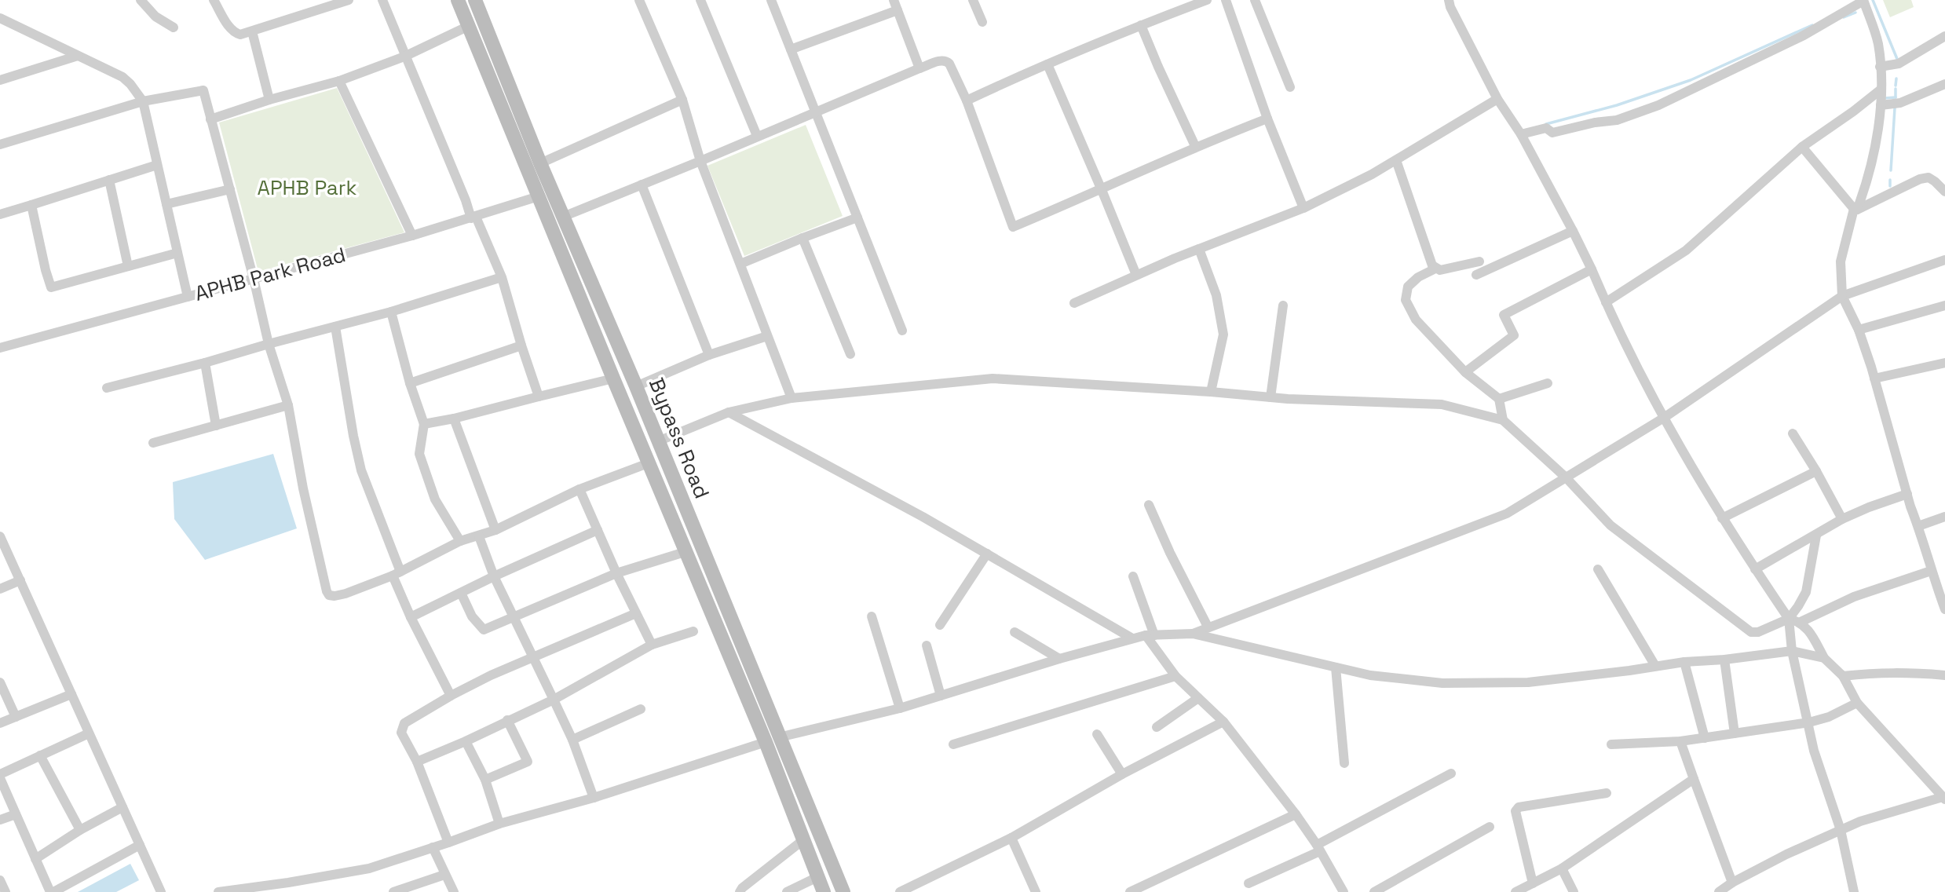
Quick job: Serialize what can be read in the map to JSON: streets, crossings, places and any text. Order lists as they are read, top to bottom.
{
  "streets": {
    "main road": ["Bypass Road"],
    "street": ["APHB Park Road"]
  },
  "crossings": [
    ["APHB Park Road", "Bypass Road"]
  ],
  "parks": ["APHB Park"]
}
